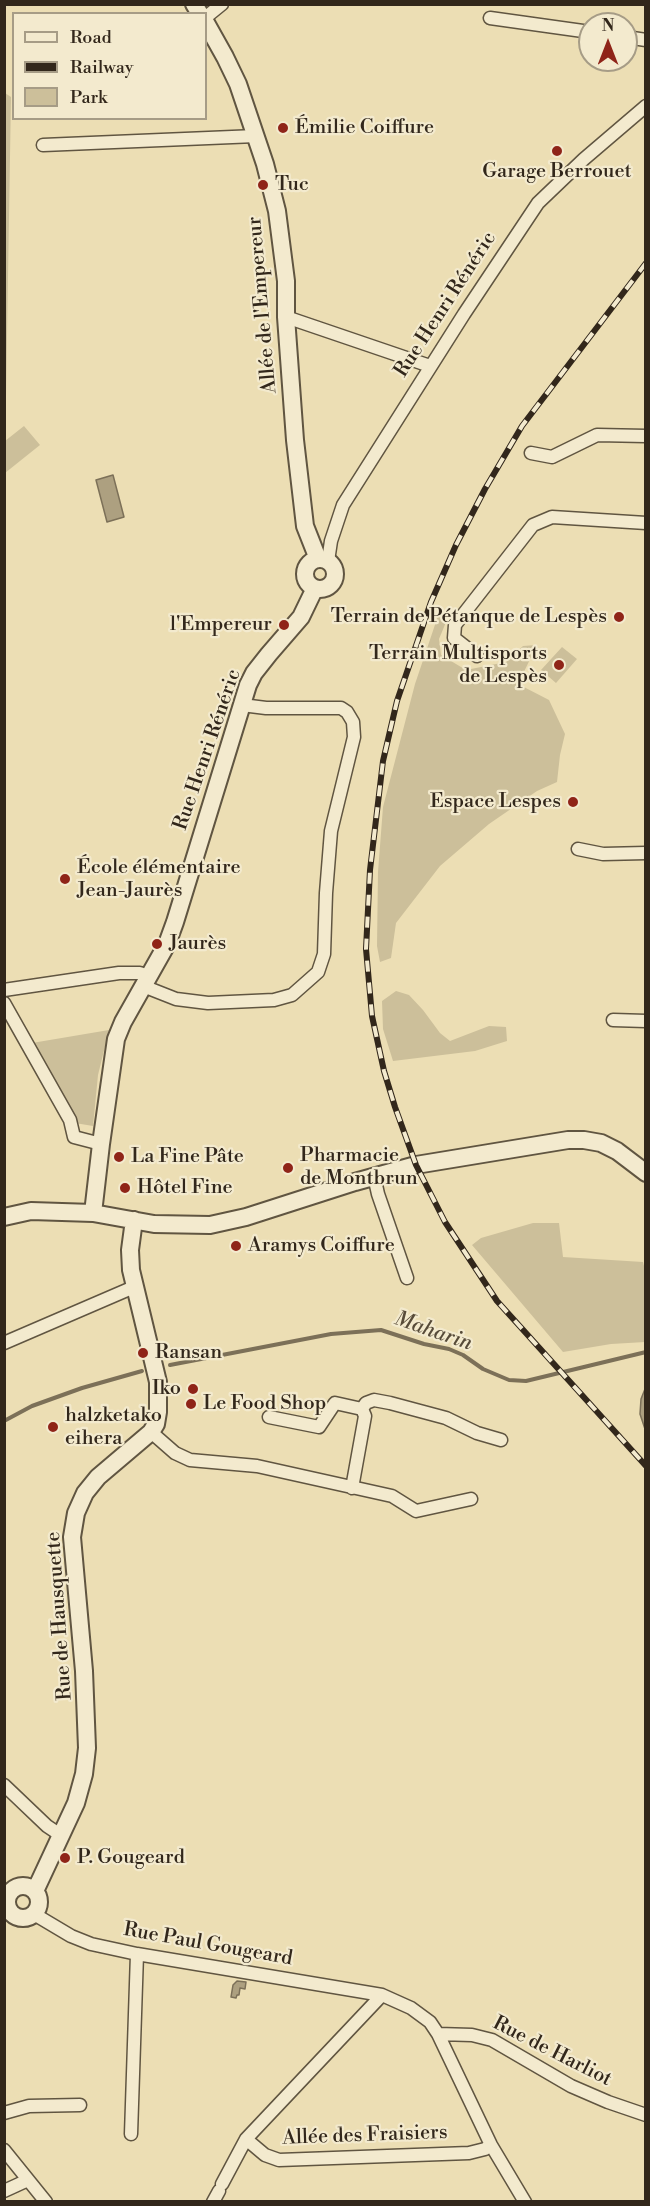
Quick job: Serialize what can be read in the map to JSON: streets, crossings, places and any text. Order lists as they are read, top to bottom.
{
  "streets": {
    "street": [
      "Allée de l'Empereur",
      "Rue Henri Rénéric",
      "Rue de Hausquette",
      "Rue Paul Gougeard",
      "Rue de Harliot",
      "Allée des Fraisiers"
    ]
  },
  "crossings": [
    ["Allée de l'Empereur", "Rue Henri Rénéric"],
    ["Rue de Hausquette", "Rue Paul Gougeard"],
    ["Rue Paul Gougeard", "Rue de Harliot"],
    ["Rue Paul Gougeard", "Allée des Fraisiers"]
  ],
  "water": ["Maharin"],
  "places": [
    "Émilie Coiffure",
    "Garage Berrouet",
    "Tuc",
    "Terrain de Pétanque de Lespès",
    "l'Empereur",
    "Terrain Multisports de Lespès",
    "Espace Lespes",
    "École élémentaire Jean-Jaurès",
    "Jaurès",
    "La Fine Pâte",
    "Pharmacie de Montbrun",
    "Hôtel Fine",
    "Aramys Coiffure",
    "Ransan",
    "Iko",
    "Le Food Shop",
    "halzketako eihera",
    "P. Gougeard"
  ],
  "legend": ["Road", "Railway", "Park"],
  "north": "top"
}
